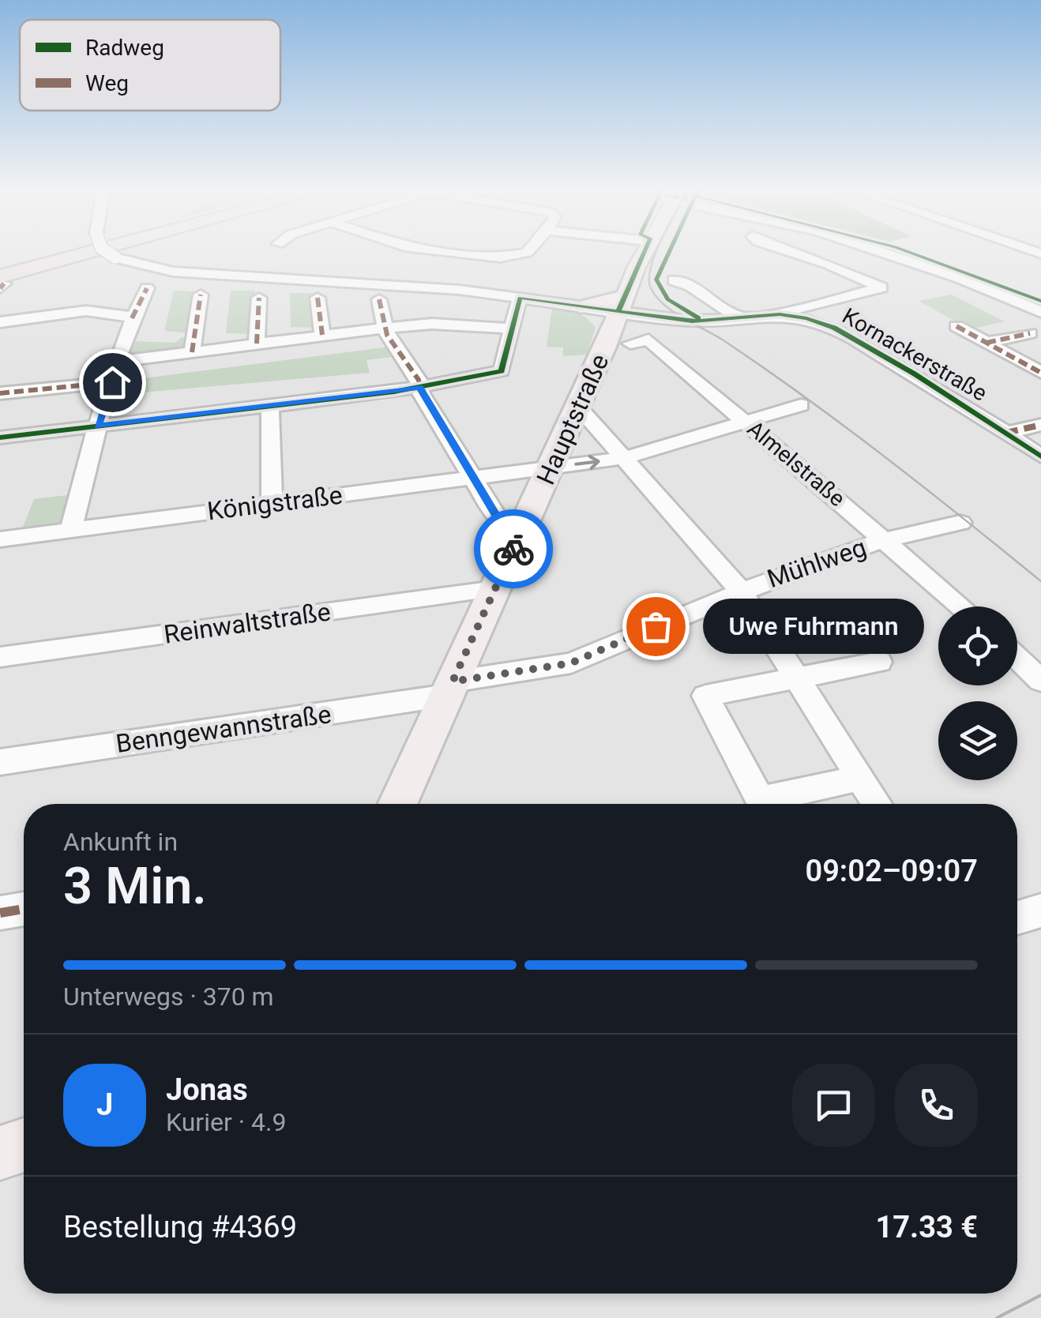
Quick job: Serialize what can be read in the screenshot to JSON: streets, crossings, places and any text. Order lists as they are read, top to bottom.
{
  "streets": {
    "main road": ["Hauptstraße"],
    "street": [
      "Kornackerstraße",
      "Almelstraße",
      "Königstraße",
      "Mühlweg",
      "Reinwaltstraße",
      "Benngewannstraße"
    ]
  },
  "crossings": [
    ["Kornackerstraße", "Hauptstraße"],
    ["Kornackerstraße", "Almelstraße"],
    ["Hauptstraße", "Almelstraße"],
    ["Hauptstraße", "Königstraße"],
    ["Hauptstraße", "Mühlweg"],
    ["Hauptstraße", "Reinwaltstraße"],
    ["Hauptstraße", "Benngewannstraße"],
    ["Almelstraße", "Königstraße"],
    ["Almelstraße", "Mühlweg"],
    ["Mühlweg", "Benngewannstraße"]
  ],
  "places": ["Uwe Fuhrmann"],
  "legend": ["Radweg", "Weg"],
  "page": {
    "bubble": "Uwe Fuhrmann",
    "heading": ["3 Min.", "Ankunft in", "09:02–09:07"],
    "panel": [
      "Jonas",
      "Kurier · 4.9",
      "Bestellung #4369",
      "17.33 €"
    ],
    "bar": "Unterwegs · 370 m",
    "round": "J"
  }
}
